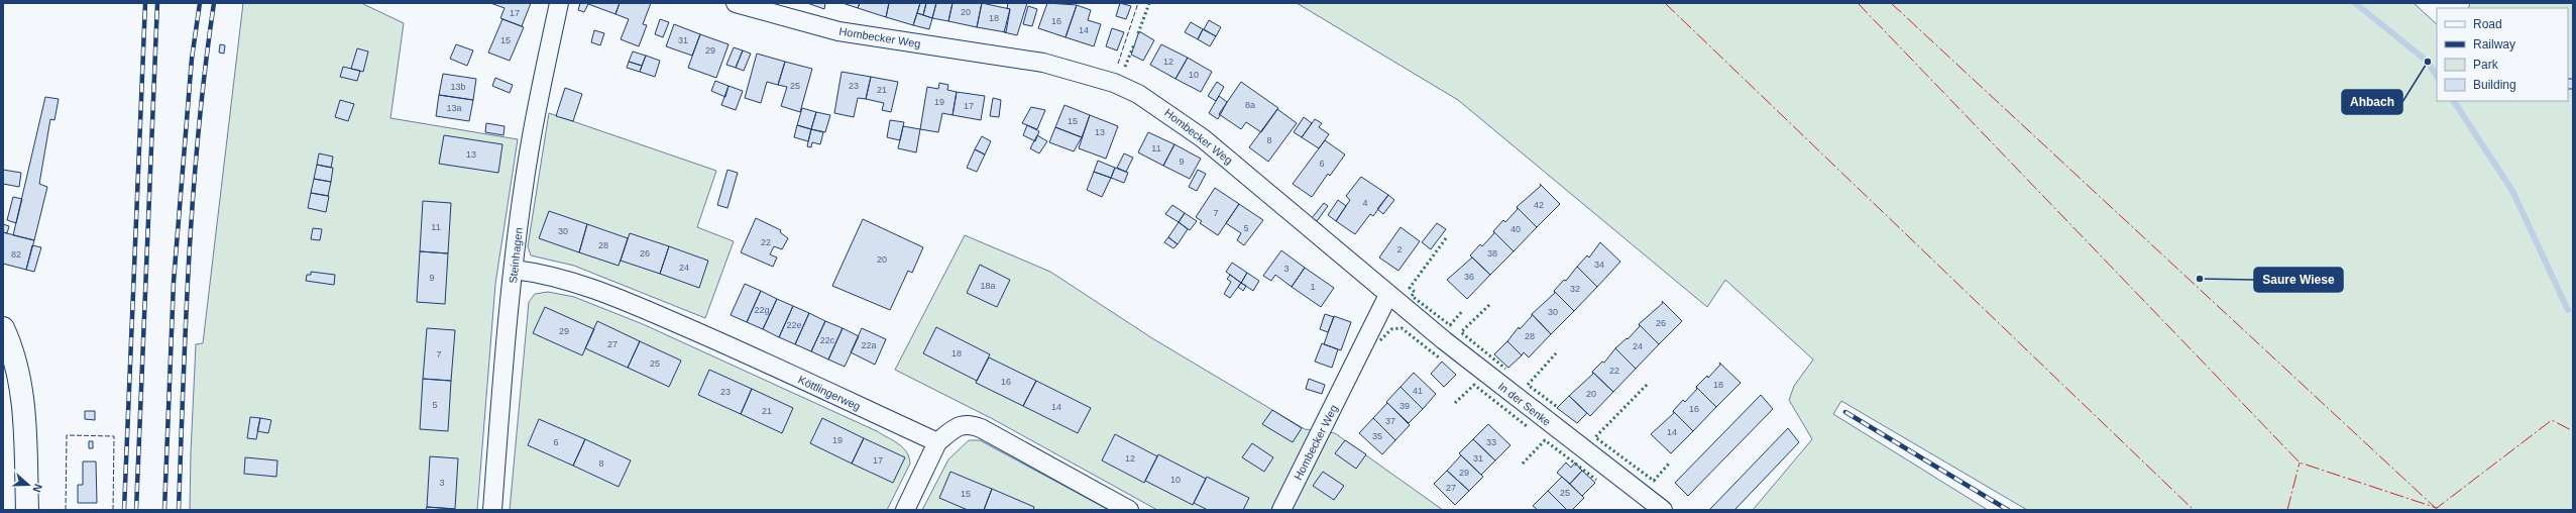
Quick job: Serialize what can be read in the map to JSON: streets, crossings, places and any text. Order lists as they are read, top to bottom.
{
  "streets": {
    "street": [
      "Hombecker Weg",
      "Steinhagen",
      "Köttlingerweg",
      "In der Senke"
    ]
  },
  "crossings": [
    ["Hombecker Weg", "In der Senke"],
    ["Steinhagen", "Köttlingerweg"]
  ],
  "places": ["Ahbach", "Saure Wiese"],
  "house_numbers": [
    "20",
    "17",
    "18",
    "16",
    "14",
    "15",
    "31",
    "29",
    "12",
    "10",
    "25",
    "23",
    "13b",
    "21",
    "19",
    "8a",
    "17",
    "13a",
    "15",
    "13",
    "8",
    "11",
    "13",
    "9",
    "6",
    "4",
    "42",
    "7",
    "11",
    "5",
    "40",
    "30",
    "22",
    "28",
    "2",
    "26",
    "38",
    "82",
    "20",
    "34",
    "24",
    "3",
    "36",
    "9",
    "18a",
    "1",
    "32",
    "22g",
    "30",
    "26",
    "22e",
    "29",
    "28",
    "22c",
    "27",
    "22a",
    "24",
    "18",
    "7",
    "25",
    "22",
    "16",
    "18",
    "41",
    "23",
    "20",
    "5",
    "39",
    "14",
    "16",
    "21",
    "37",
    "14",
    "35",
    "19",
    "6",
    "33",
    "12",
    "31",
    "17",
    "8",
    "29",
    "10",
    "3",
    "27",
    "25",
    "15"
  ],
  "legend": [
    "Road",
    "Railway",
    "Park",
    "Building"
  ],
  "north": "right"
}
